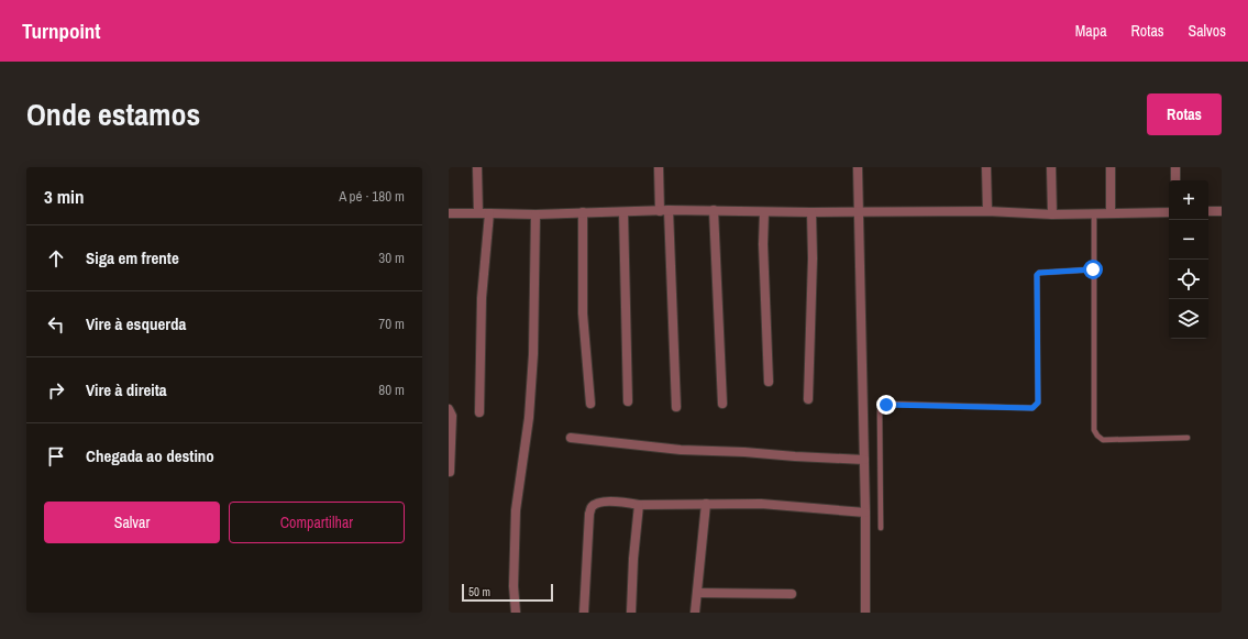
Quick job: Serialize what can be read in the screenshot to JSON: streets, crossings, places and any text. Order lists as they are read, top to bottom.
{
  "scale_bar": "50 m",
  "page": {
    "header": "Turnpoint",
    "nav": ["Mapa", "Rotas", "Salvos"],
    "title": "Onde estamos",
    "buttons": [
      "Rotas",
      ["Salvar", "Compartilhar"]
    ],
    "heading": ["3 min", "A pé · 180 m"],
    "map_buttons": ["+", "−"],
    "list": [
      ["Siga em frente", "30 m"],
      ["Vire à esquerda", "70 m"],
      ["Vire à direita", "80 m"],
      "Chegada ao destino"
    ],
    "scale": "50 m"
  }
}
